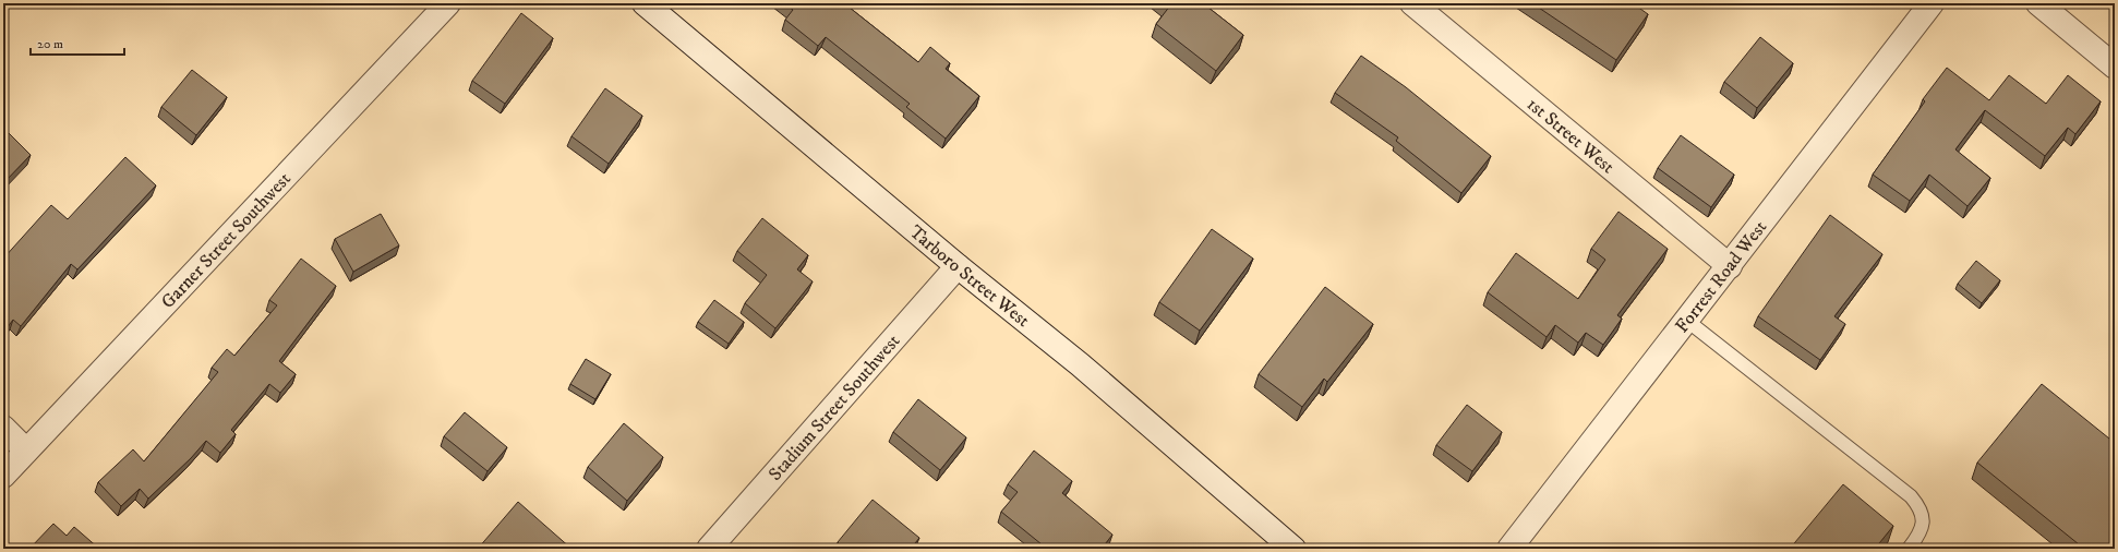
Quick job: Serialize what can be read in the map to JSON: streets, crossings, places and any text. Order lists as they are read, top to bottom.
{
  "streets": {
    "street": [
      "1st Street West",
      "Garner Street Southwest",
      "Tarboro Street West",
      "Forrest Road West",
      "Stadium Street Southwest"
    ]
  },
  "crossings": [
    ["1st Street West", "Forrest Road West"],
    ["Tarboro Street West", "Stadium Street Southwest"]
  ],
  "scale_bar": "20 m"
}
